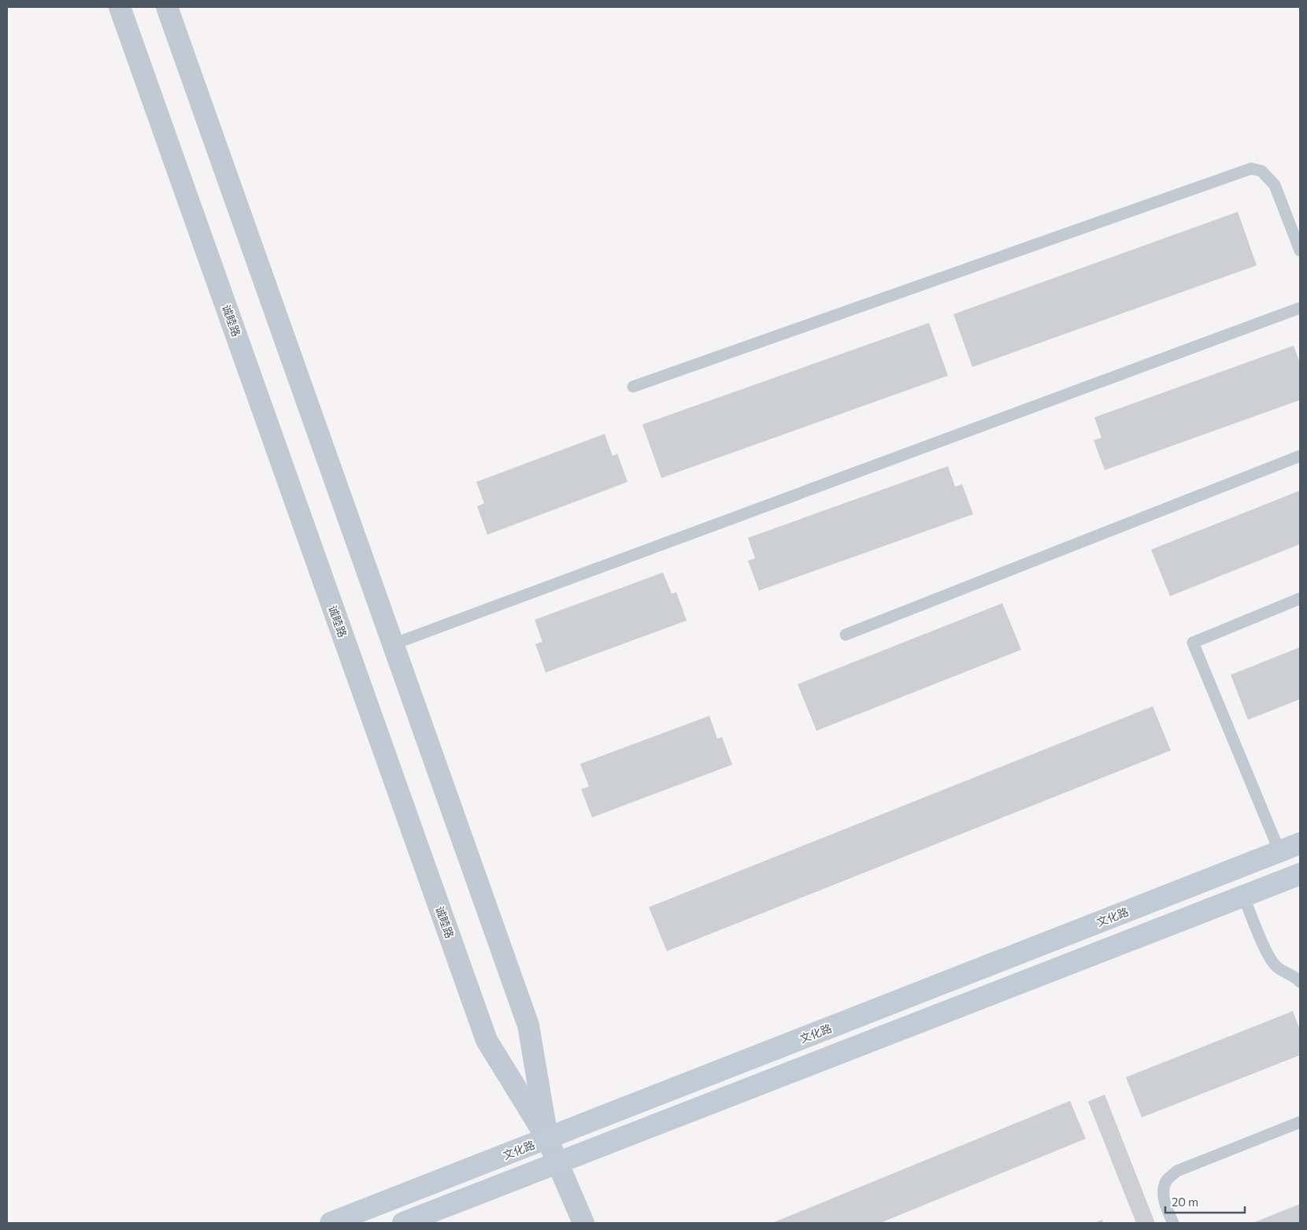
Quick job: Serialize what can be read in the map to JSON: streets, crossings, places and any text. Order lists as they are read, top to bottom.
{
  "streets": {
    "main road": ["文化路"],
    "street": ["诚睦路"]
  },
  "crossings": [
    ["诚睦路", "文化路"]
  ],
  "scale_bar": "20 m"
}
